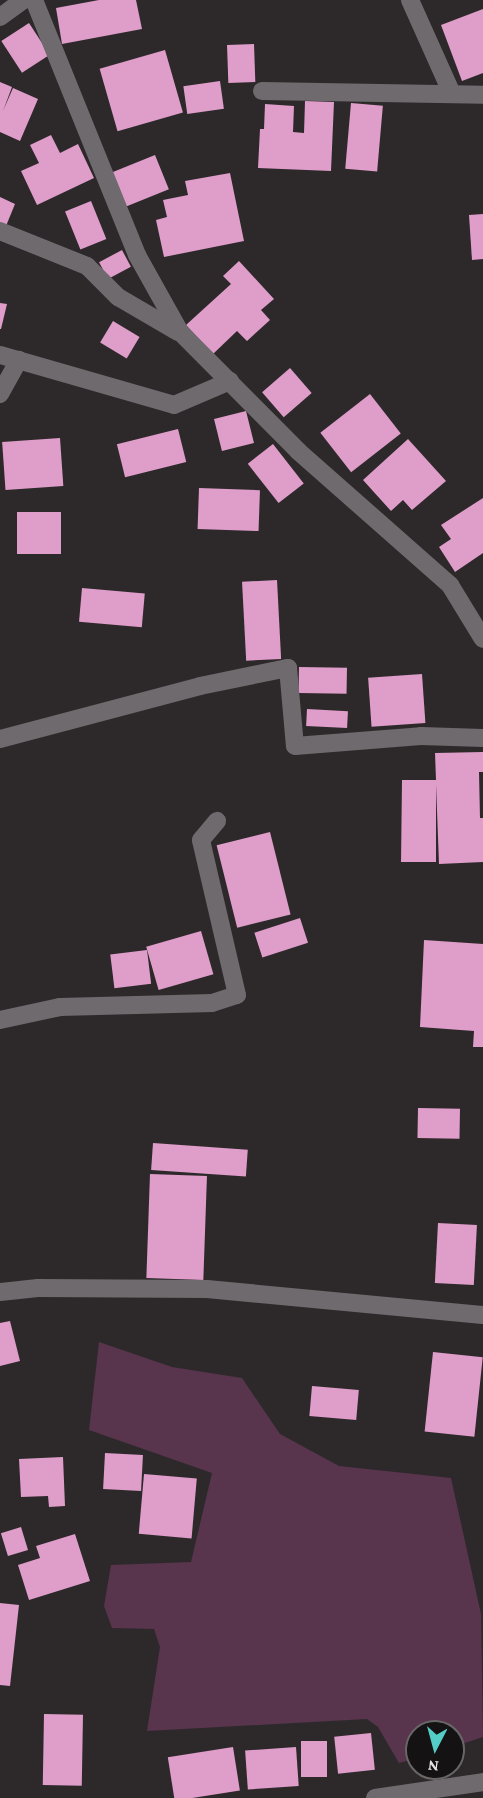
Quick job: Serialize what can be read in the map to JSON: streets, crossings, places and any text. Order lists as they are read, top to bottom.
{
  "north": "bottom"
}
